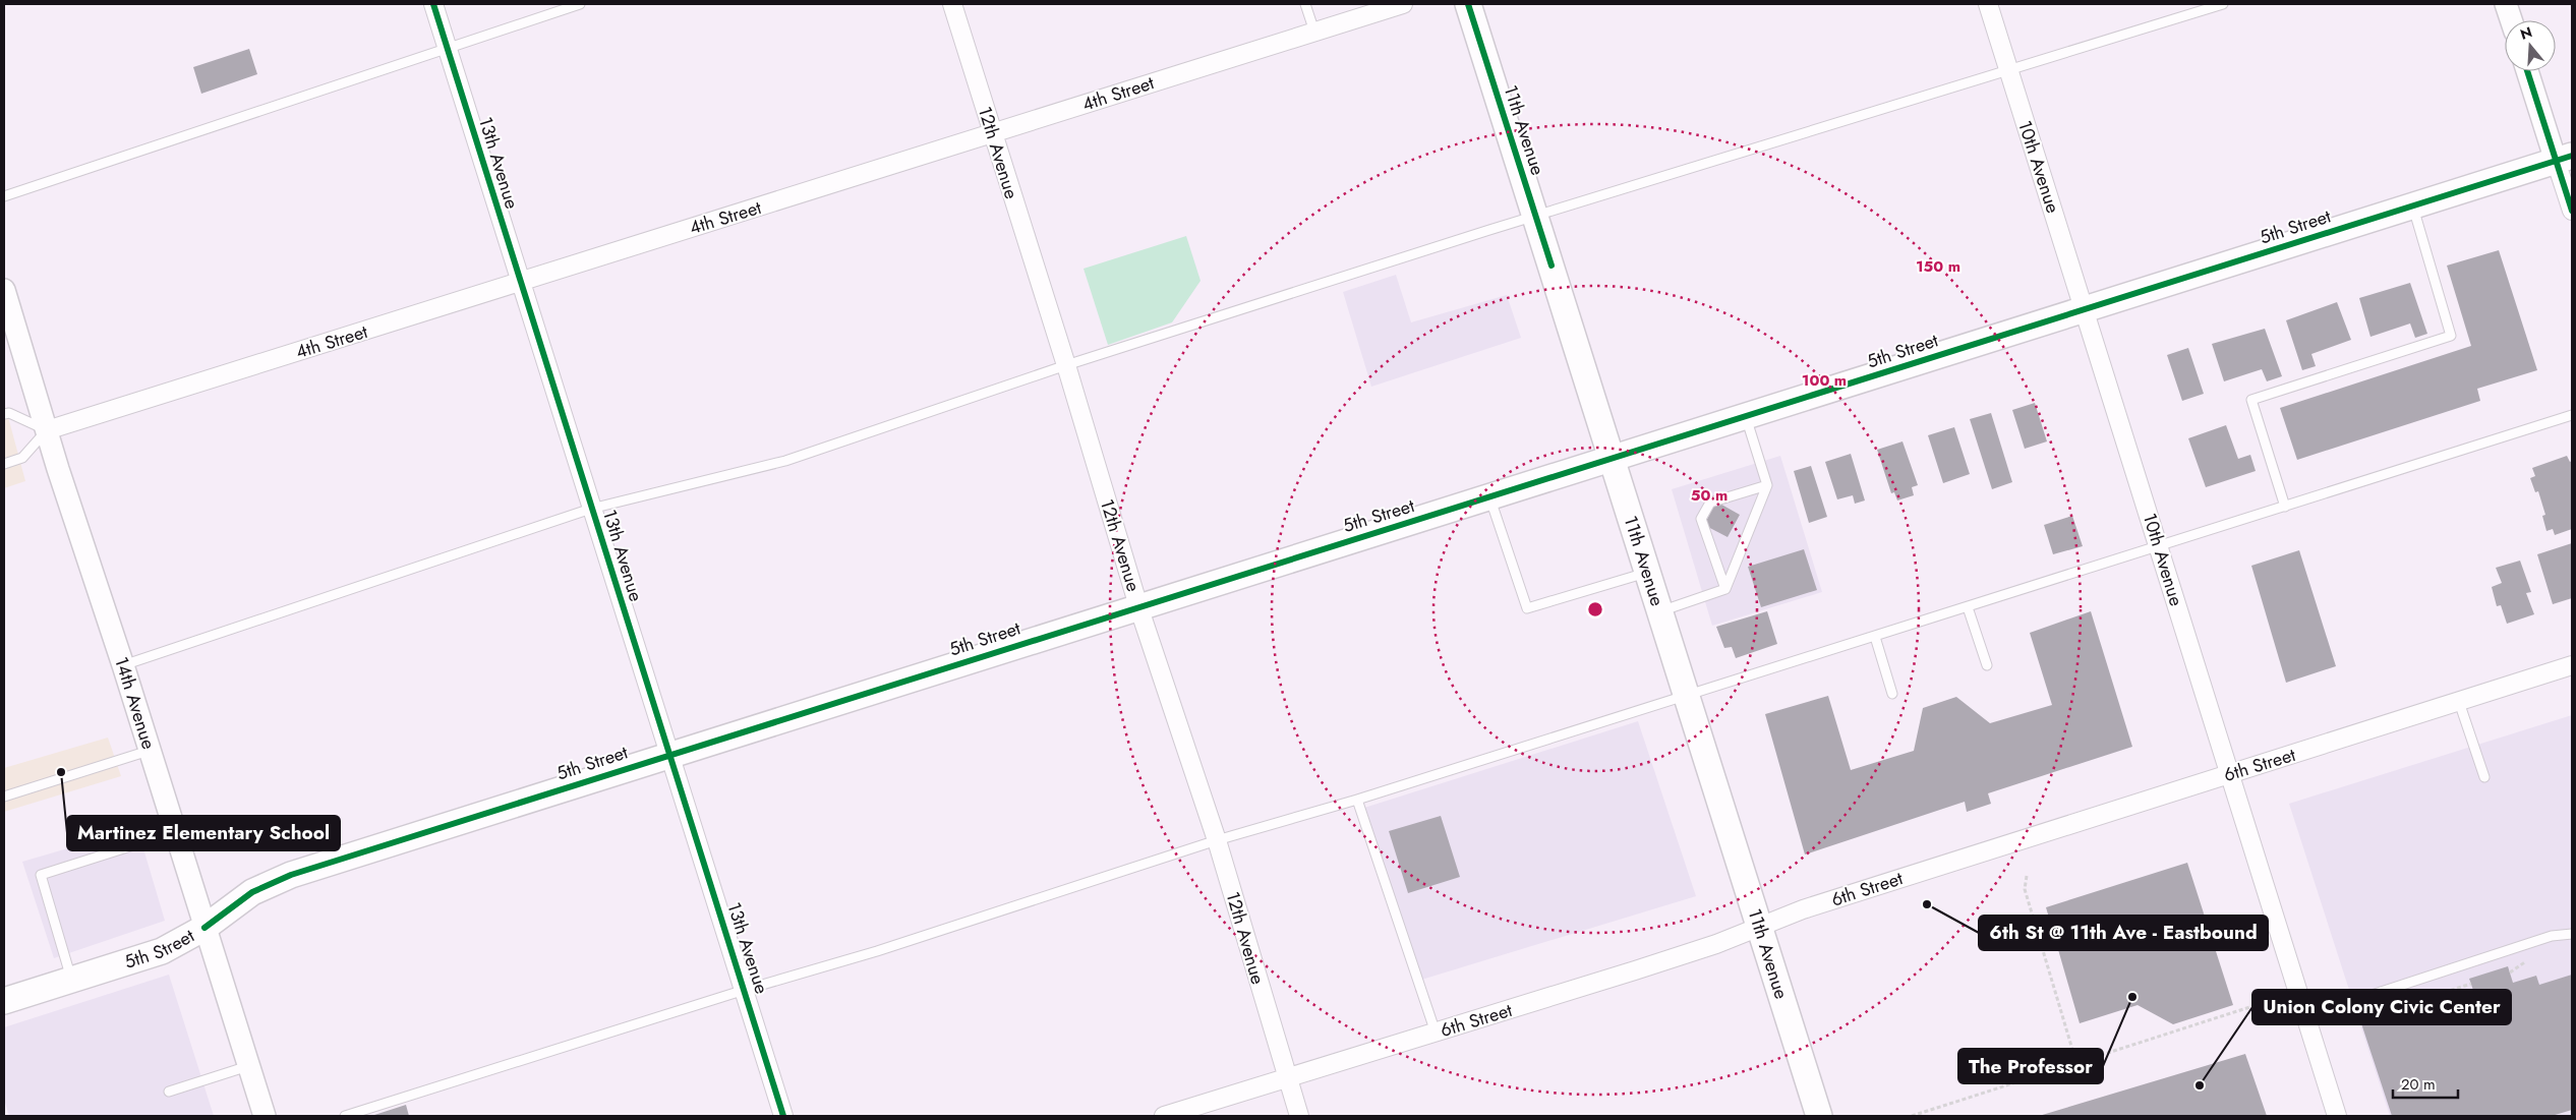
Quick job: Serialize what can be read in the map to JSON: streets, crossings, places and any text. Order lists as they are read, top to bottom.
{
  "streets": {
    "main road": ["11th Avenue", "5th Street"],
    "street": [
      "4th Street",
      "12th Avenue",
      "13th Avenue",
      "10th Avenue",
      "14th Avenue",
      "6th Street"
    ]
  },
  "crossings": [
    ["4th Street", "12th Avenue"],
    ["4th Street", "13th Avenue"],
    ["4th Street", "14th Avenue"],
    ["11th Avenue", "5th Street"],
    ["11th Avenue", "6th Street"],
    ["12th Avenue", "5th Street"],
    ["12th Avenue", "6th Street"],
    ["13th Avenue", "5th Street"],
    ["10th Avenue", "5th Street"],
    ["10th Avenue", "6th Street"],
    ["5th Street", "14th Avenue"]
  ],
  "places": [
    "Martinez Elementary School",
    "6th St @ 11th Ave - Eastbound",
    "The Professor",
    "Union Colony Civic Center"
  ],
  "scale_bar": "20 m",
  "north": "top",
  "rings": ["150 m", "100 m", "50 m"]
}
